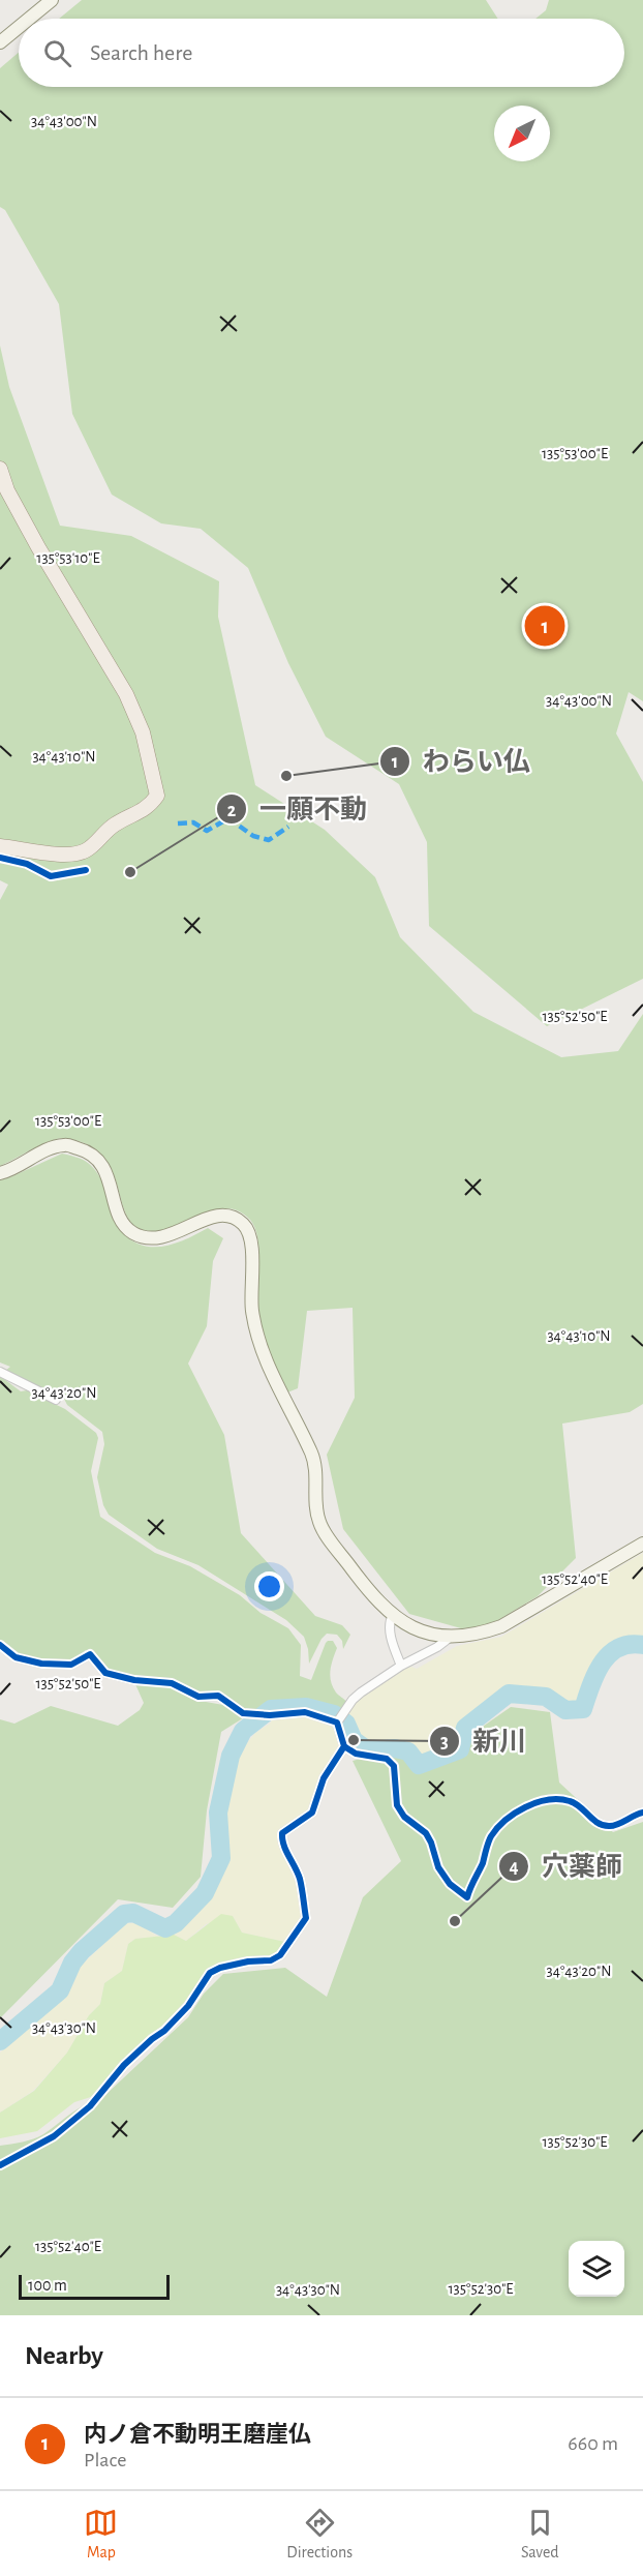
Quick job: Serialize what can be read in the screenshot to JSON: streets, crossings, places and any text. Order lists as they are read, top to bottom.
{
  "places": [
    "わらい仏",
    "一願不動",
    "新川",
    "穴薬師"
  ],
  "scale_bar": "100 m",
  "north": "bottom left",
  "page": {
    "search": "Search here",
    "pins": "1",
    "scale": "100 m",
    "heading": "Nearby",
    "list": [
      {
        "mark": "1",
        "name": "内ノ倉不動明王磨崖仏",
        "note": "Place",
        "value": "660 m"
      }
    ],
    "nav": ["Map", "Directions", "Saved"]
  },
  "coordinates": [
    "34°43'00\"N",
    "135°53'00\"E",
    "135°53'10\"E",
    "34°43'10\"N",
    "135°52'50\"E",
    "34°43'20\"N",
    "135°52'40\"E",
    "34°43'30\"N",
    "135°52'30\"E"
  ]
}
